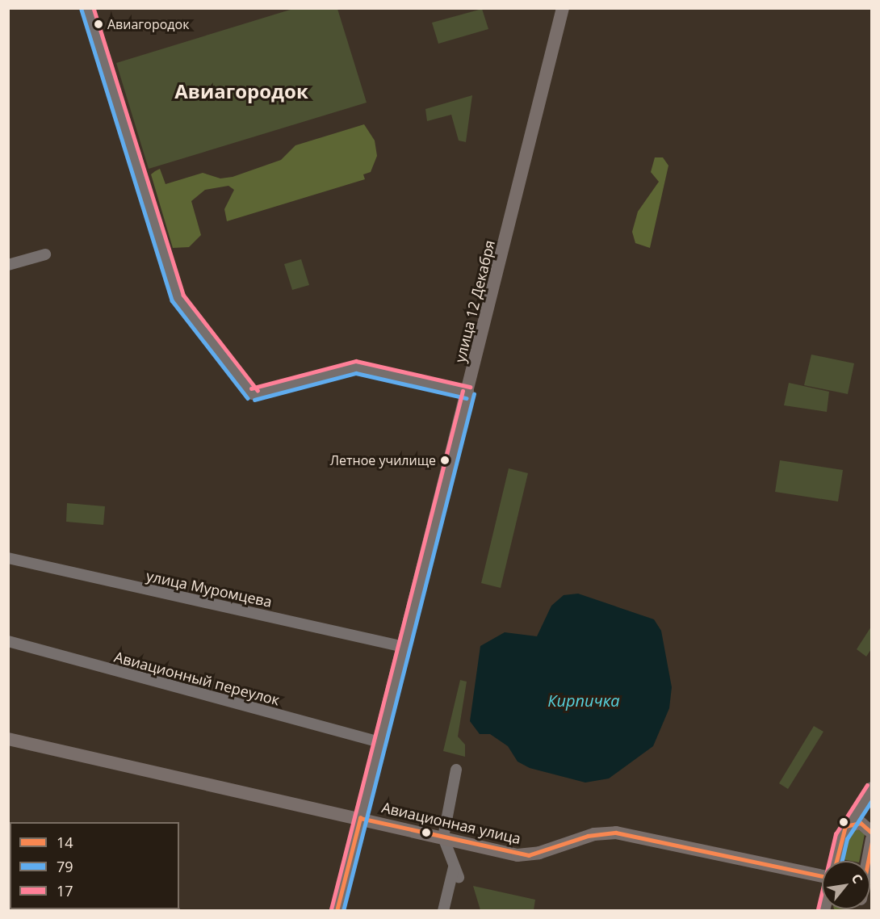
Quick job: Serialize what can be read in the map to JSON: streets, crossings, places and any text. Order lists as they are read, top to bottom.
{
  "streets": {
    "main road": ["улица 12 Декабря", "Авиационная улица"],
    "street": ["улица Муромцева", "Авиационный переулок"]
  },
  "crossings": [
    ["улица 12 Декабря", "улица Муромцева"],
    ["улица 12 Декабря", "Авиационный переулок"],
    ["улица 12 Декабря", "Авиационная улица"]
  ],
  "districts": ["Авиагородок"],
  "water": ["Кирпичка"],
  "places": ["Авиагородок", "Летное училище"],
  "lines": ["transit line 17", "transit line 79", "transit line 14"],
  "legend": ["14", "79", "17"],
  "north": "top right"
}
